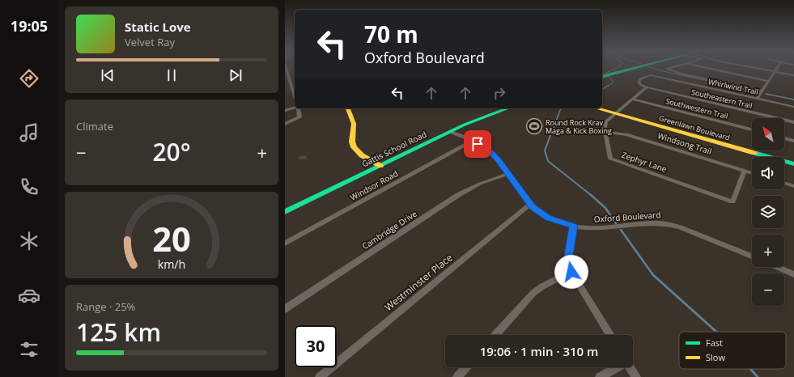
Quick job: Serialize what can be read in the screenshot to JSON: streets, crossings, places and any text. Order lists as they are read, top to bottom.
{
  "streets": {
    "main road": ["Greenlawn Boulevard", "Gattis School Road"],
    "street": [
      "Whirlwind Trail",
      "Southeastern Trail",
      "Southwestern Trail",
      "Windsong Trail",
      "Zephyr Lane",
      "Windsor Road",
      "Oxford Boulevard",
      "Cambridge Drive",
      "Westminster Place"
    ]
  },
  "crossings": [
    ["Whirlwind Trail", "Southeastern Trail"],
    ["Whirlwind Trail", "Zephyr Lane"],
    ["Southeastern Trail", "Zephyr Lane"],
    ["Southwestern Trail", "Zephyr Lane"],
    ["Greenlawn Boulevard", "Zephyr Lane"],
    ["Windsong Trail", "Zephyr Lane"],
    ["Gattis School Road", "Oxford Boulevard"],
    ["Windsor Road", "Oxford Boulevard"],
    ["Oxford Boulevard", "Cambridge Drive"],
    ["Oxford Boulevard", "Westminster Place"]
  ],
  "places": {
    "sports": ["Round Rock Krav Maga & Kick Boxing"]
  },
  "legend": ["Fast", "Slow"],
  "north": "top left",
  "page": {
    "tabs": "19:05",
    "turn": ["70 m", "Oxford Boulevard"],
    "song": ["Static Love", "Velvet Ray"],
    "tile": [
      "Climate",
      ["Range · 25%", "125 km"]
    ],
    "map_buttons": ["+", "−"],
    "heat": ["−", "20°", "+"],
    "limit": "30",
    "trip": "19:06 · 1 min · 310 m",
    "gauge": ["20", "km/h"]
  }
}
